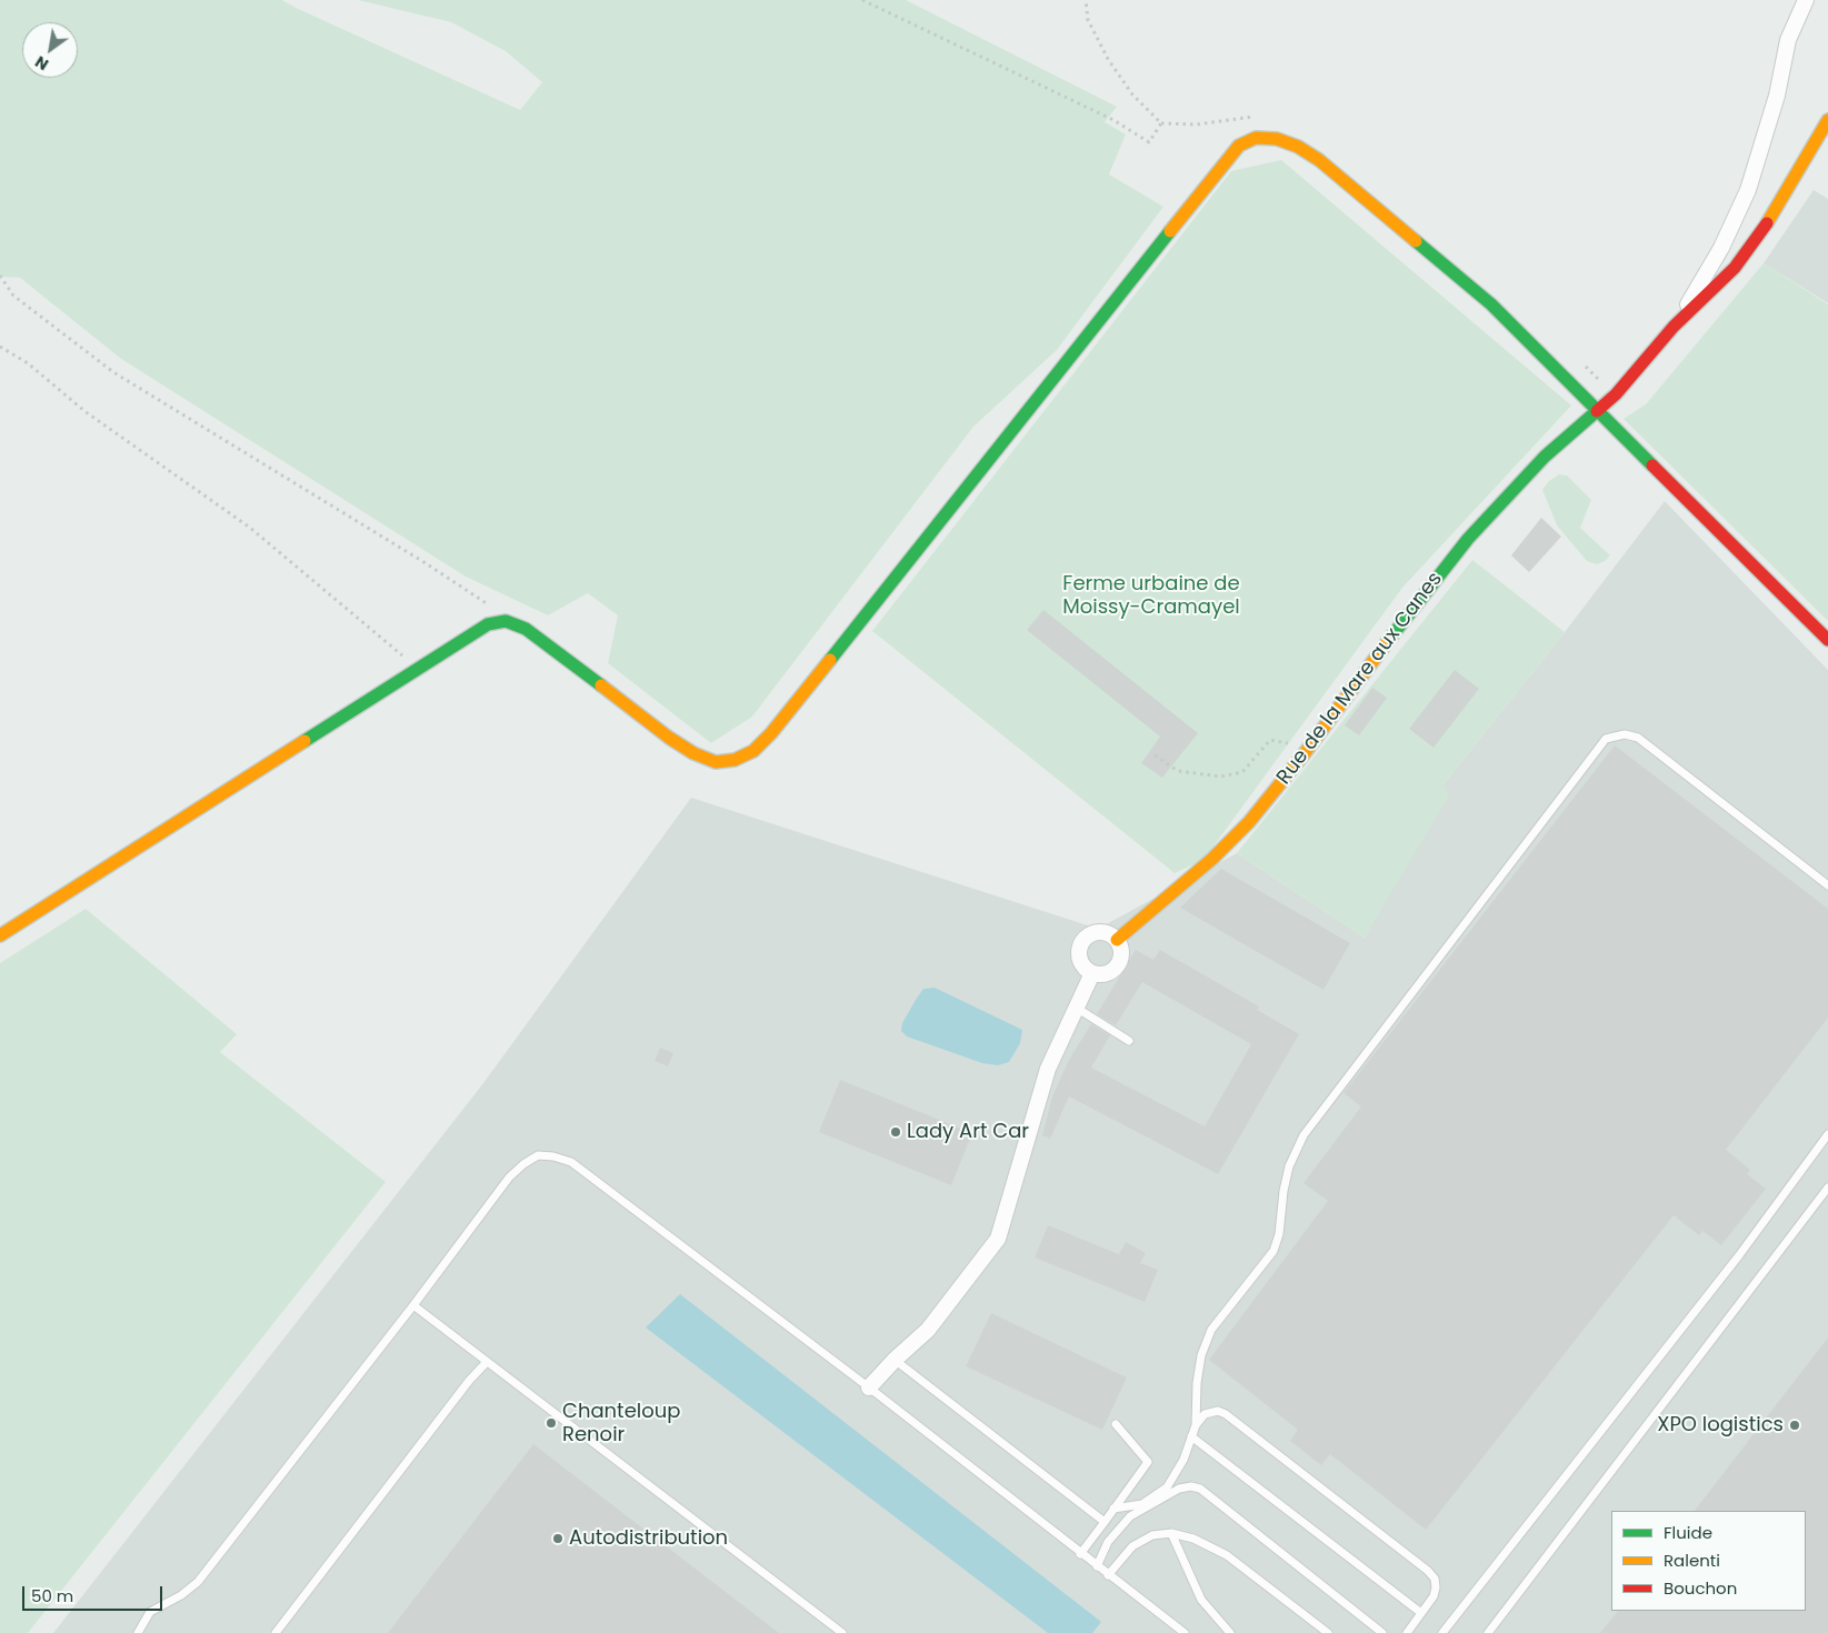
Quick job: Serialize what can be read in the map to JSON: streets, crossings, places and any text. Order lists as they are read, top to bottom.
{
  "streets": {
    "street": ["Rue de la Mare aux Canes"]
  },
  "parks": ["Ferme urbaine de Moissy-Cramayel"],
  "places": [
    "Lady Art Car",
    "Chanteloup Renoir",
    "XPO logistics",
    "Autodistribution"
  ],
  "legend": ["Fluide", "Ralenti", "Bouchon"],
  "scale_bar": "50 m",
  "north": "bottom left"
}
